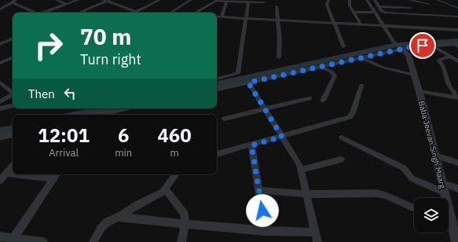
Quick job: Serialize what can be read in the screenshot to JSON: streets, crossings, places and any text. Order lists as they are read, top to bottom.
{
  "streets": {
    "street": ["Baba Jeevan Singh Maarg"]
  },
  "page": {
    "turn": ["70 m", "Turn right"],
    "then": "Then",
    "eta": [
      "12:01",
      "Arrival",
      "6",
      "min",
      "460",
      "m"
    ]
  }
}
